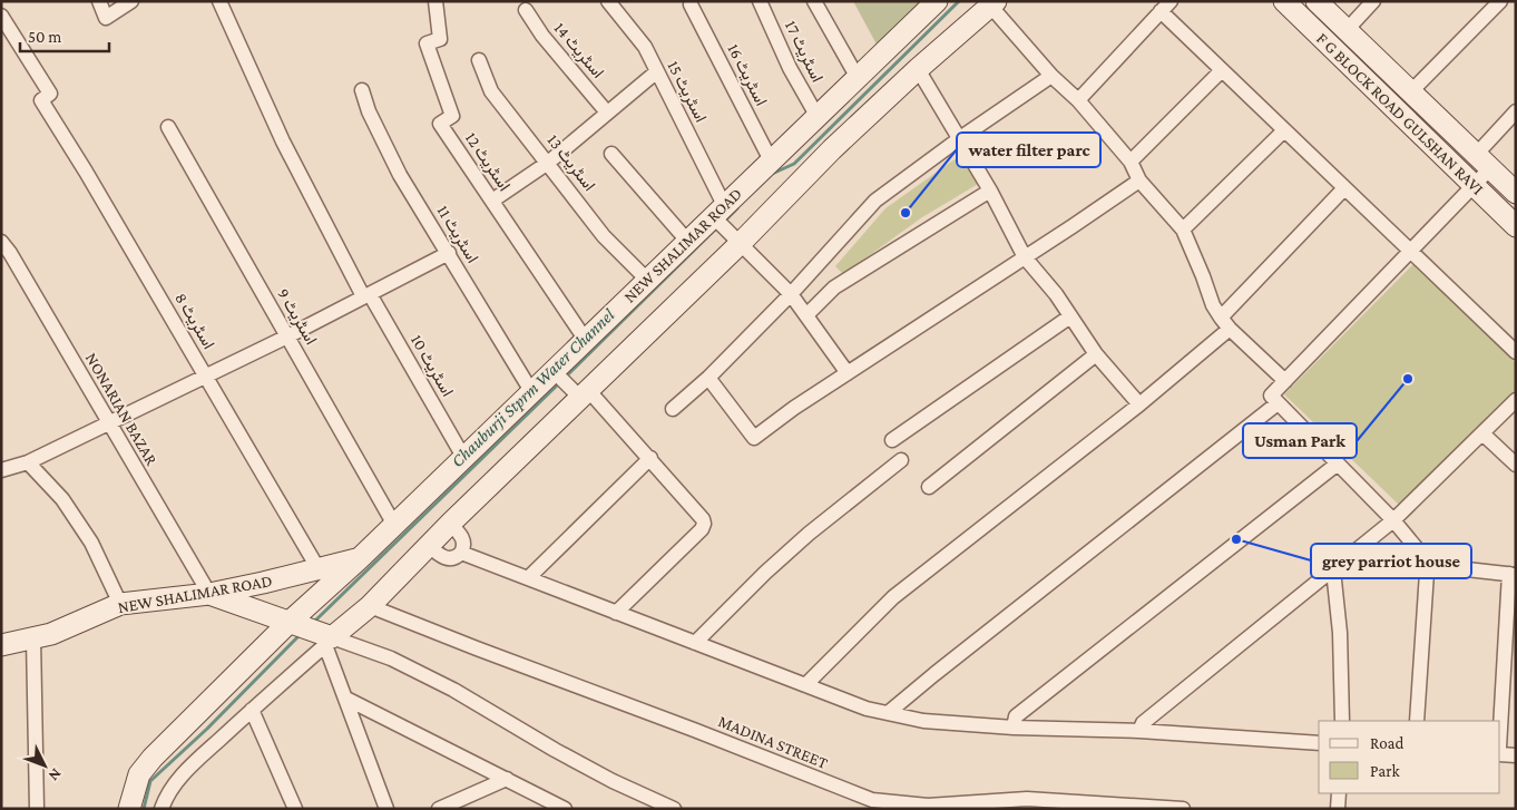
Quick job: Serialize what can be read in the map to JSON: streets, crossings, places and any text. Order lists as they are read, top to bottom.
{
  "streets": {
    "street": [
      "اسٹریٹ 14",
      "اسٹریٹ 17",
      "اسٹریٹ 16",
      "اسٹریٹ 15",
      "F G BLOCK ROAD GULSHAN RAVI",
      "اسٹریٹ 12",
      "اسٹریٹ 13",
      "اسٹریٹ 11",
      "NEW SHALIMAR ROAD",
      "اسٹریٹ 9",
      "اسٹریٹ 8",
      "اسٹریٹ 10",
      "NONARIAN BAZAR",
      "MADINA STREET"
    ]
  },
  "crossings": [
    ["اسٹریٹ 17", "NEW SHALIMAR ROAD"],
    ["اسٹریٹ 16", "NEW SHALIMAR ROAD"],
    ["اسٹریٹ 15", "NEW SHALIMAR ROAD"],
    ["اسٹریٹ 12", "NEW SHALIMAR ROAD"],
    ["اسٹریٹ 13", "NEW SHALIMAR ROAD"],
    ["اسٹریٹ 11", "NEW SHALIMAR ROAD"],
    ["NEW SHALIMAR ROAD", "اسٹریٹ 9"],
    ["NEW SHALIMAR ROAD", "اسٹریٹ 8"],
    ["NEW SHALIMAR ROAD", "اسٹریٹ 10"],
    ["NEW SHALIMAR ROAD", "NONARIAN BAZAR"]
  ],
  "water": ["Chauburji Stprm Water Channel"],
  "places": ["water filter parc", "Usman Park", "grey parriot house"],
  "legend": ["Road", "Park"],
  "scale_bar": "50 m",
  "north": "bottom right"
}
